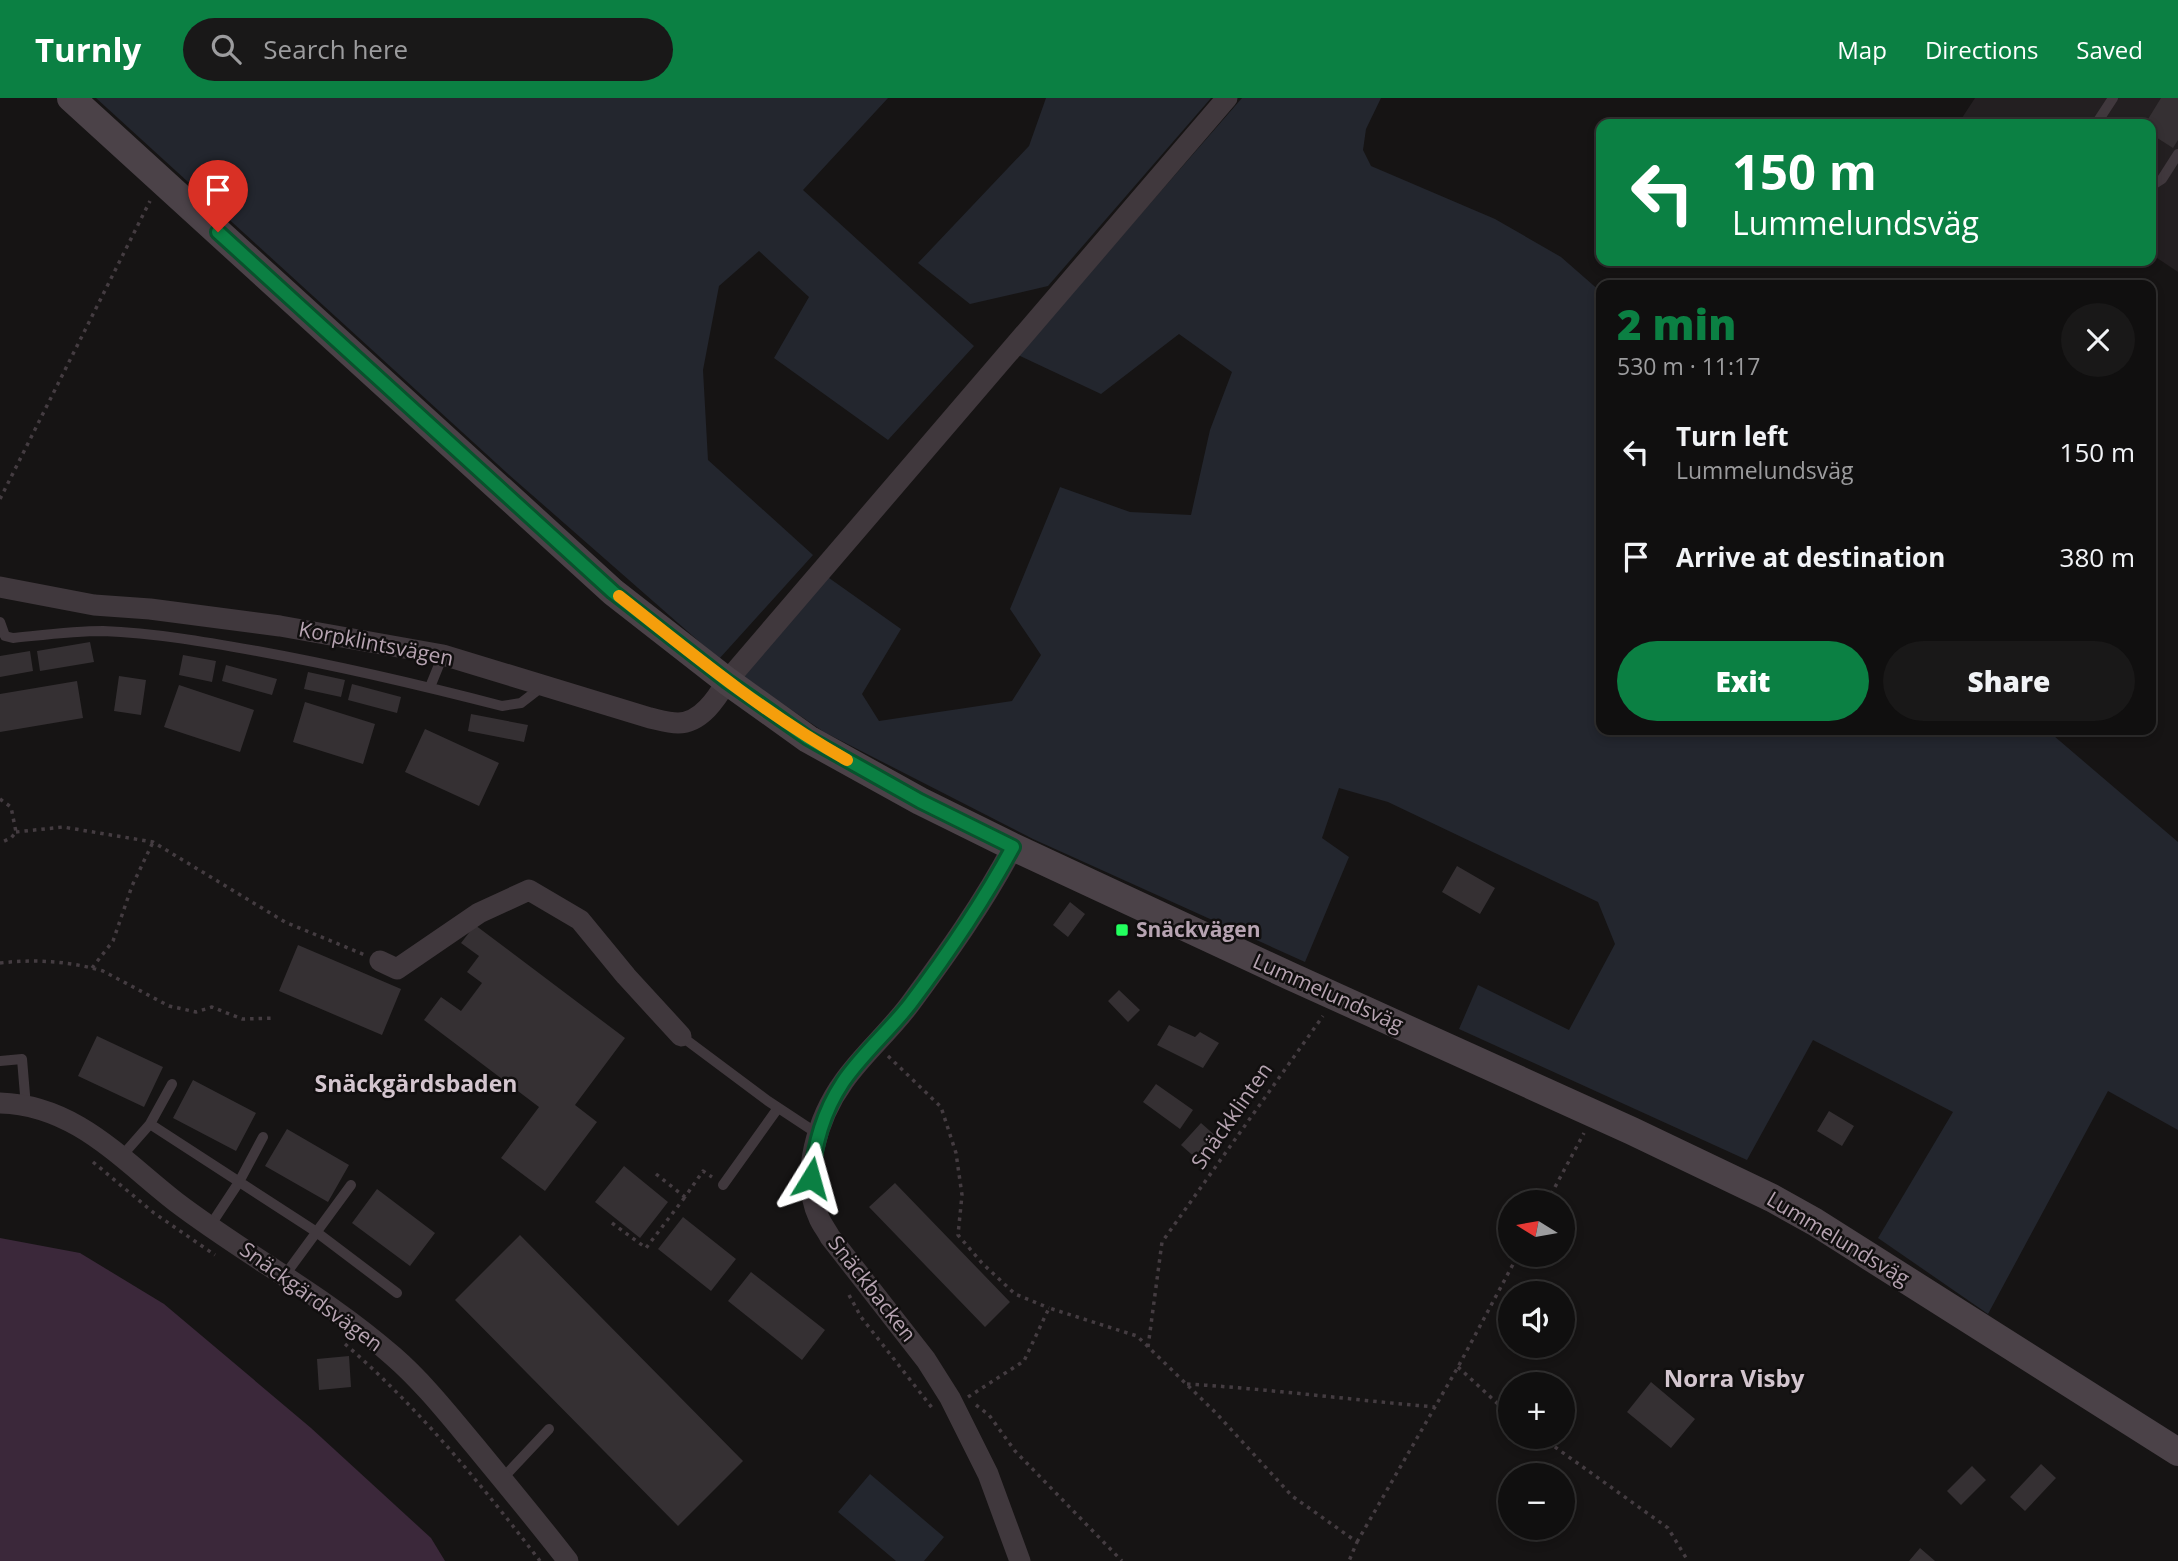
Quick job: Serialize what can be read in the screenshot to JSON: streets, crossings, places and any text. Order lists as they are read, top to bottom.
{
  "streets": {
    "main road": ["Lummelundsväg"],
    "street": ["Korpklintsvägen", "Snäckbacken", "Snäckgärdsvägen"],
    "path": ["Snäckklinten"]
  },
  "crossings": [
    ["Korpklintsvägen", "Lummelundsväg"],
    ["Lummelundsväg", "Snäckbacken"]
  ],
  "districts": ["Snäckgärdsbaden", "Norra Visby"],
  "places": {
    "transit": ["Snäckvägen"]
  },
  "north": "left",
  "page": {
    "header": "Turnly",
    "search": "Search here",
    "nav": ["Map", "Directions", "Saved"],
    "turn": ["150 m", "Lummelundsväg"],
    "heading": ["2 min", "530 m · 11:17"],
    "list": [
      {
        "name": "Turn left",
        "note": "Lummelundsväg",
        "value": "150 m"
      },
      {
        "name": "Arrive at destination",
        "value": "380 m"
      }
    ],
    "buttons": ["Exit", "Share"],
    "map_buttons": ["+", "−"]
  }
}
